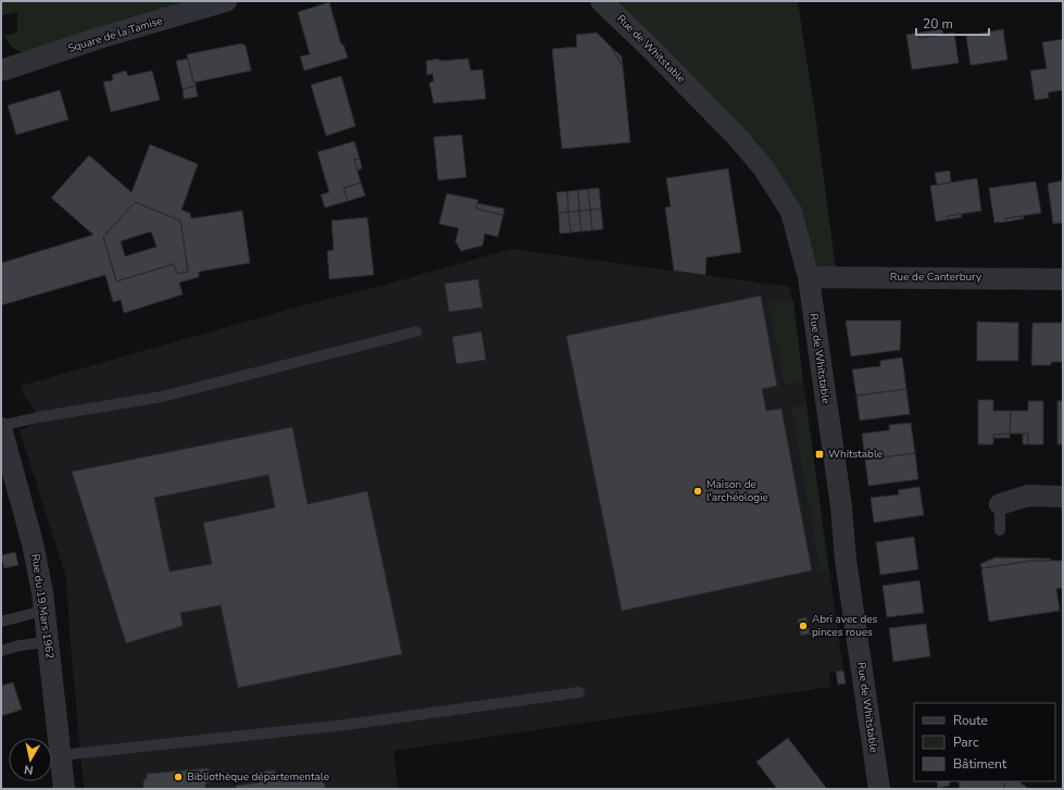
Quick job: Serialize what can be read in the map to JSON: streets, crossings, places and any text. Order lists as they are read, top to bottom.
{
  "streets": {
    "street": [
      "Square de la Tamise",
      "Rue de Whitstable",
      "Rue de Canterbury",
      "Rue du 19 Mars 1962"
    ]
  },
  "crossings": [
    ["Rue de Whitstable", "Rue de Canterbury"]
  ],
  "places": {
    "transit": ["Whitstable"],
    "other": ["Maison de l'archéologie", "Abri avec des pinces roues", "Bibliothèque départementale"]
  },
  "legend": ["Route", "Parc", "Bâtiment"],
  "scale_bar": "20 m",
  "north": "bottom"
}
